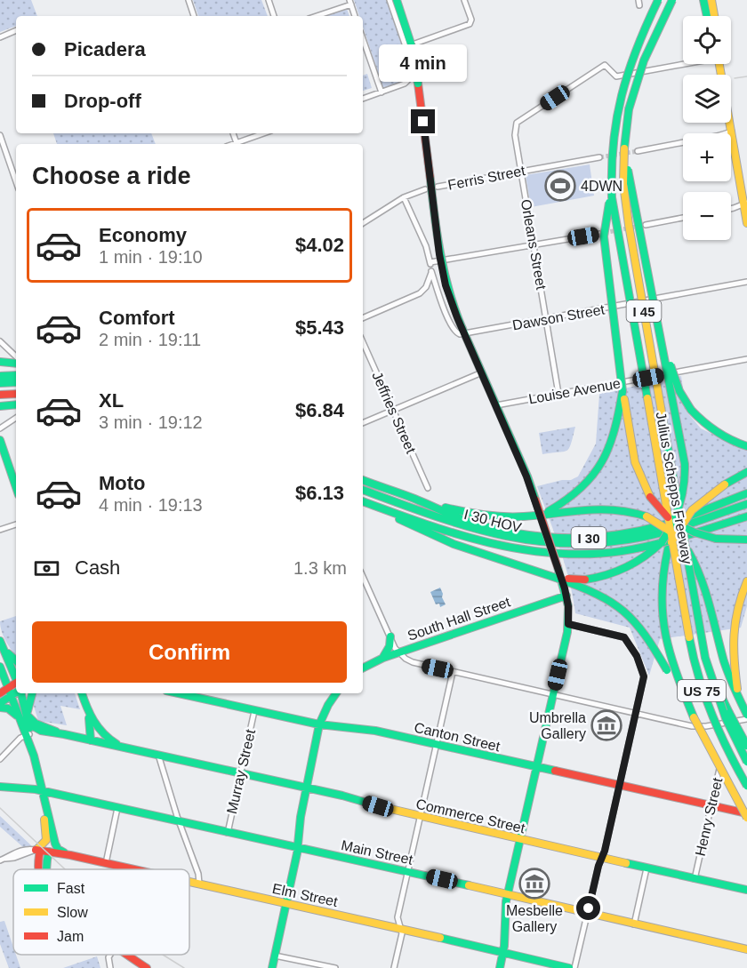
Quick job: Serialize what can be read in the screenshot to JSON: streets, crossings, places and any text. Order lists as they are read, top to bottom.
{
  "streets": {
    "main road": [
      "I 45",
      "Julius Schepps Freeway",
      "I 30 HOV",
      "I 30",
      "South Hall Street",
      "US 75",
      "Canton Street",
      "Commerce Street",
      "Main Street",
      "Elm Street"
    ],
    "street": [
      "Ferris Street",
      "Orleans Street",
      "Dawson Street",
      "Louise Avenue",
      "Jeffries Street",
      "Murray Street",
      "Henry Street"
    ]
  },
  "crossings": [
    ["Ferris Street", "Orleans Street"],
    ["Orleans Street", "Dawson Street"],
    ["Orleans Street", "Louise Avenue"],
    ["Canton Street", "Murray Street"],
    ["Canton Street", "Henry Street"],
    ["Murray Street", "Commerce Street"],
    ["Murray Street", "Main Street"],
    ["Commerce Street", "Henry Street"]
  ],
  "places": {
    "sports": ["4DWN"],
    "museum": ["Umbrella Gallery", "Mesbelle Gallery"]
  },
  "legend": ["Fast", "Slow", "Jam"],
  "page": {
    "map_buttons": ["+", "−"],
    "banner": ["Picadera", "Drop-off"],
    "bubble": "4 min",
    "heading": "Choose a ride",
    "list": [
      {
        "name": "Economy",
        "note": "1 min · 19:10",
        "value": "$4.02"
      },
      {
        "name": "Comfort",
        "note": "2 min · 19:11",
        "value": "$5.43"
      },
      {
        "name": "XL",
        "note": "3 min · 19:12",
        "value": "$6.84"
      },
      {
        "name": "Moto",
        "note": "4 min · 19:13",
        "value": "$6.13"
      }
    ],
    "pay": ["Cash", "1.3 km"],
    "buttons": "Confirm"
  }
}
